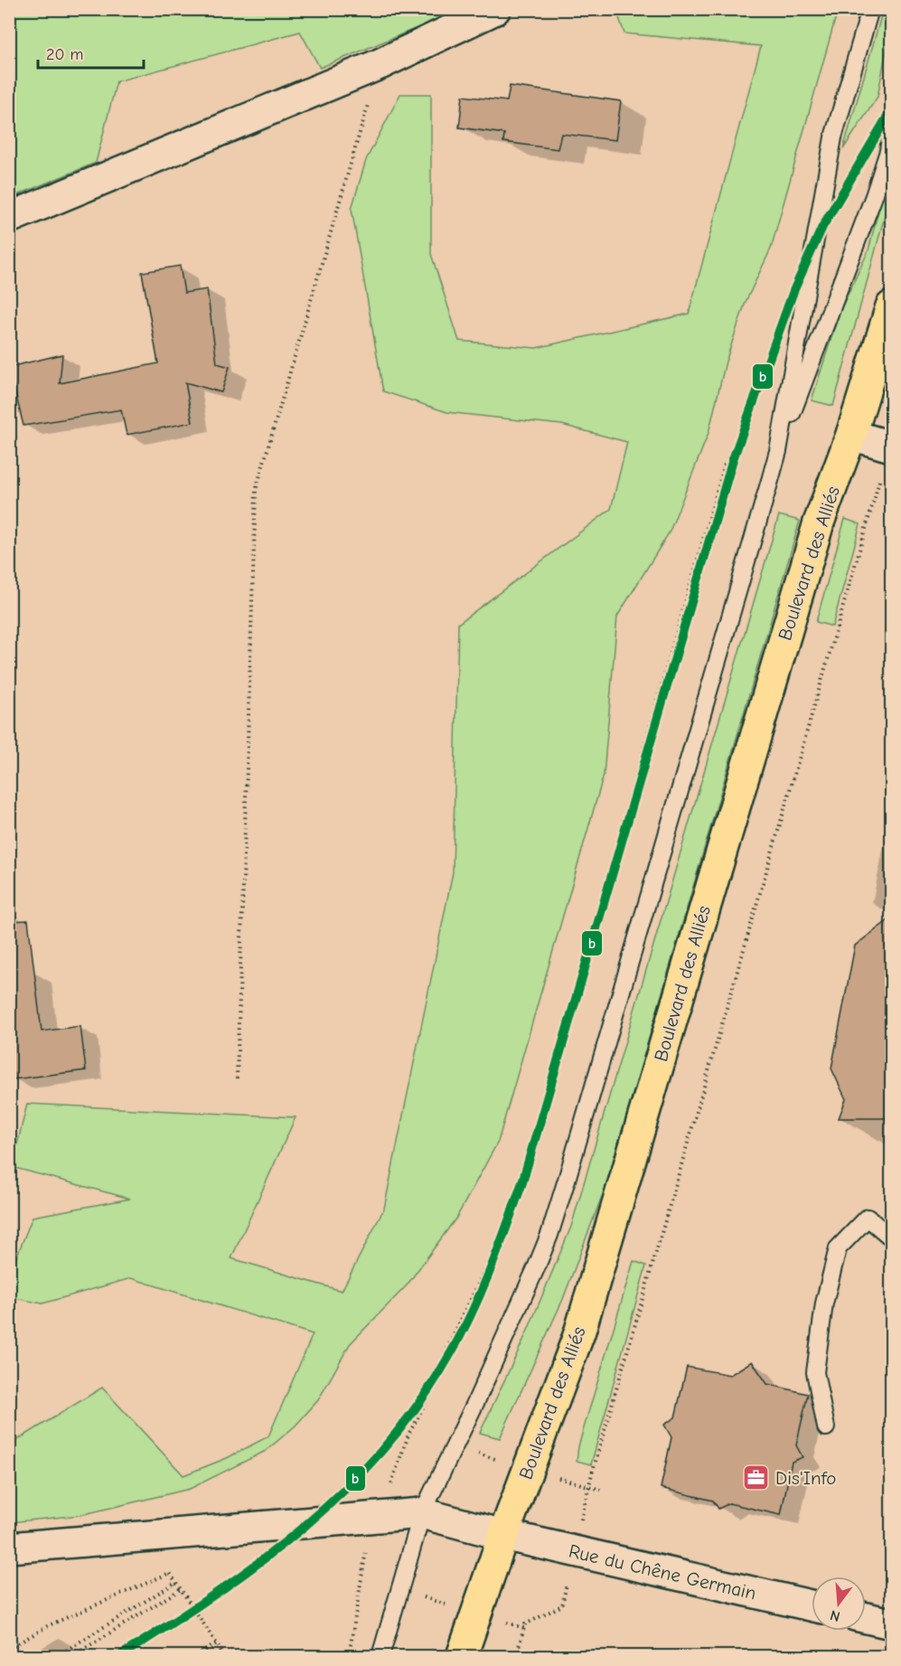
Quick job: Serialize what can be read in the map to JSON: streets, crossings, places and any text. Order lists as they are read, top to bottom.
{
  "streets": {
    "main road": ["Boulevard des Alliés"],
    "street": ["Rue du Chêne Germain"]
  },
  "crossings": [
    ["Boulevard des Alliés", "Rue du Chêne Germain"]
  ],
  "places": {
    "office": ["Dis'Info"]
  },
  "lines": ["transit line b"],
  "scale_bar": "20 m",
  "north": "bottom"
}
